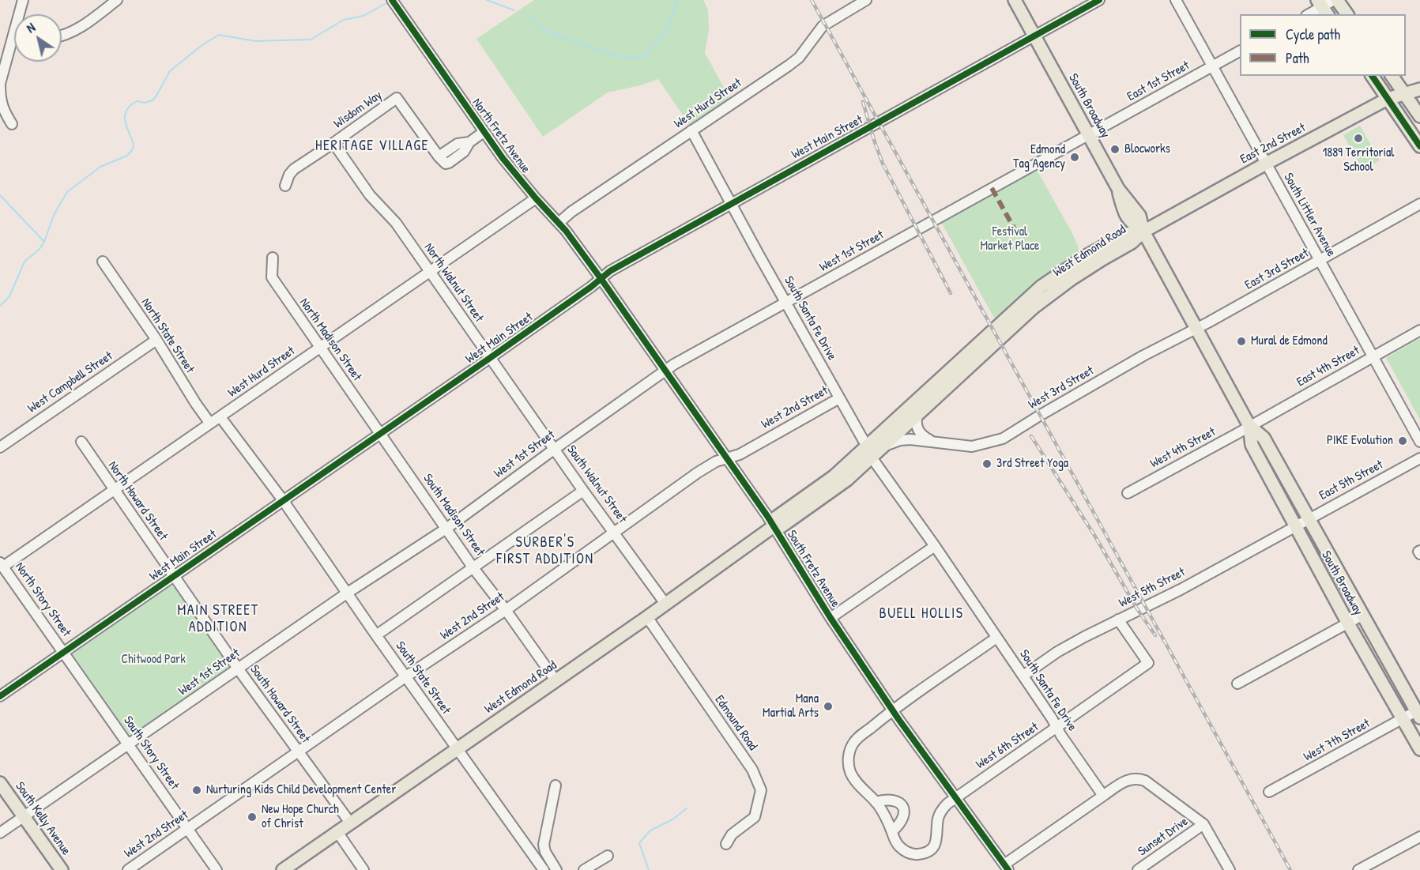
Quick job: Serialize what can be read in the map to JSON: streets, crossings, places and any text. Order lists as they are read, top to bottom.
{
  "streets": {
    "main road": [
      "South Broadway",
      "East 2nd Street",
      "West Edmond Road",
      "South Kelly Avenue"
    ],
    "street": [
      "East 1st Street",
      "West Hurd Street",
      "Wisdom Way",
      "North Fretz Avenue",
      "West Main Street",
      "South Littler Avenue",
      "West 1st Street",
      "East 3rd Street",
      "North Walnut Street",
      "South Santa Fe Drive",
      "North State Street",
      "North Madison Street",
      "East 4th Street",
      "West Campbell Street",
      "West 3rd Street",
      "West 2nd Street",
      "West 4th Street",
      "East 5th Street",
      "South Walnut Street",
      "North Howard Street",
      "South Madison Street",
      "South Fretz Avenue",
      "West 5th Street",
      "North Story Street",
      "South State Street",
      "South Howard Street",
      "Edmound Road",
      "West 7th Street",
      "West 6th Street",
      "South Story Street",
      "Sunset Drive"
    ]
  },
  "crossings": [
    ["East 1st Street", "South Broadway"],
    ["East 1st Street", "South Littler Avenue"],
    ["East 1st Street", "West 1st Street"],
    ["West Hurd Street", "North Fretz Avenue"],
    ["West Hurd Street", "North Walnut Street"],
    ["West Hurd Street", "South Santa Fe Drive"],
    ["West Hurd Street", "North State Street"],
    ["West Hurd Street", "North Madison Street"],
    ["West Hurd Street", "North Howard Street"],
    ["West Hurd Street", "North Story Street"],
    ["South Broadway", "West Main Street"],
    ["South Broadway", "East 2nd Street"],
    ["South Broadway", "West 1st Street"],
    ["South Broadway", "West Edmond Road"],
    ["South Broadway", "East 3rd Street"],
    ["South Broadway", "East 4th Street"],
    ["South Broadway", "West 3rd Street"],
    ["South Broadway", "West 4th Street"],
    ["South Broadway", "East 5th Street"],
    ["South Broadway", "West 5th Street"],
    ["South Broadway", "West 7th Street"],
    ["Wisdom Way", "North Fretz Avenue"],
    ["Wisdom Way", "North Walnut Street"],
    ["North Fretz Avenue", "West Main Street"],
    ["North Fretz Avenue", "South Fretz Avenue"],
    ["West Main Street", "North Walnut Street"],
    ["West Main Street", "South Santa Fe Drive"],
    ["West Main Street", "North Madison Street"],
    ["West Main Street", "South Walnut Street"],
    ["West Main Street", "North Howard Street"],
    ["West Main Street", "South Madison Street"],
    ["West Main Street", "South Fretz Avenue"],
    ["West Main Street", "North Story Street"],
    ["West Main Street", "South State Street"],
    ["West Main Street", "South Howard Street"],
    ["West Main Street", "South Story Street"],
    ["East 2nd Street", "South Littler Avenue"],
    ["East 2nd Street", "West Edmond Road"],
    ["South Littler Avenue", "East 3rd Street"],
    ["South Littler Avenue", "East 4th Street"],
    ["West 1st Street", "South Santa Fe Drive"],
    ["West 1st Street", "South Walnut Street"],
    ["West 1st Street", "South Madison Street"],
    ["West 1st Street", "South Fretz Avenue"],
    ["West 1st Street", "South State Street"],
    ["West 1st Street", "South Howard Street"],
    ["West 1st Street", "South Story Street"],
    ["West 1st Street", "South Kelly Avenue"],
    ["West Edmond Road", "South Santa Fe Drive"],
    ["West Edmond Road", "West 3rd Street"],
    ["West Edmond Road", "South Walnut Street"],
    ["West Edmond Road", "South Madison Street"],
    ["West Edmond Road", "South Fretz Avenue"],
    ["West Edmond Road", "South State Street"],
    ["West Edmond Road", "South Howard Street"],
    ["West Edmond Road", "Edmound Road"],
    ["East 3rd Street", "West 3rd Street"],
    ["North Walnut Street", "South Walnut Street"],
    ["South Santa Fe Drive", "West 2nd Street"],
    ["South Santa Fe Drive", "West 5th Street"],
    ["South Santa Fe Drive", "West 6th Street"],
    ["North State Street", "West Campbell Street"],
    ["North Madison Street", "South Madison Street"],
    ["East 4th Street", "West 4th Street"],
    ["West 2nd Street", "South Walnut Street"],
    ["West 2nd Street", "South Madison Street"],
    ["West 2nd Street", "South Fretz Avenue"],
    ["West 2nd Street", "South State Street"],
    ["West 2nd Street", "South Howard Street"],
    ["West 2nd Street", "South Story Street"],
    ["East 5th Street", "West 5th Street"],
    ["North Howard Street", "South Howard Street"],
    ["South Fretz Avenue", "West 6th Street"],
    ["West 5th Street", "West 6th Street"],
    ["North Story Street", "South Story Street"]
  ],
  "districts": [
    "HERITAGE VILLAGE",
    "SURBER'S FIRST ADDITION",
    "MAIN STREET ADDITION",
    "BUELL HOLLIS"
  ],
  "parks": ["Festival Market Place", "Chitwood Park"],
  "places": [
    "1889 Territorial School",
    "Blocworks",
    "Edmond Tag Agency",
    "Mural de Edmond",
    "PIKE Evolution",
    "3rd Street Yoga",
    "Mana Martial Arts",
    "Nurturing Kids Child Development Center",
    "New Hope Church of Christ"
  ],
  "legend": ["Cycle path", "Path"],
  "north": "top left"
}
